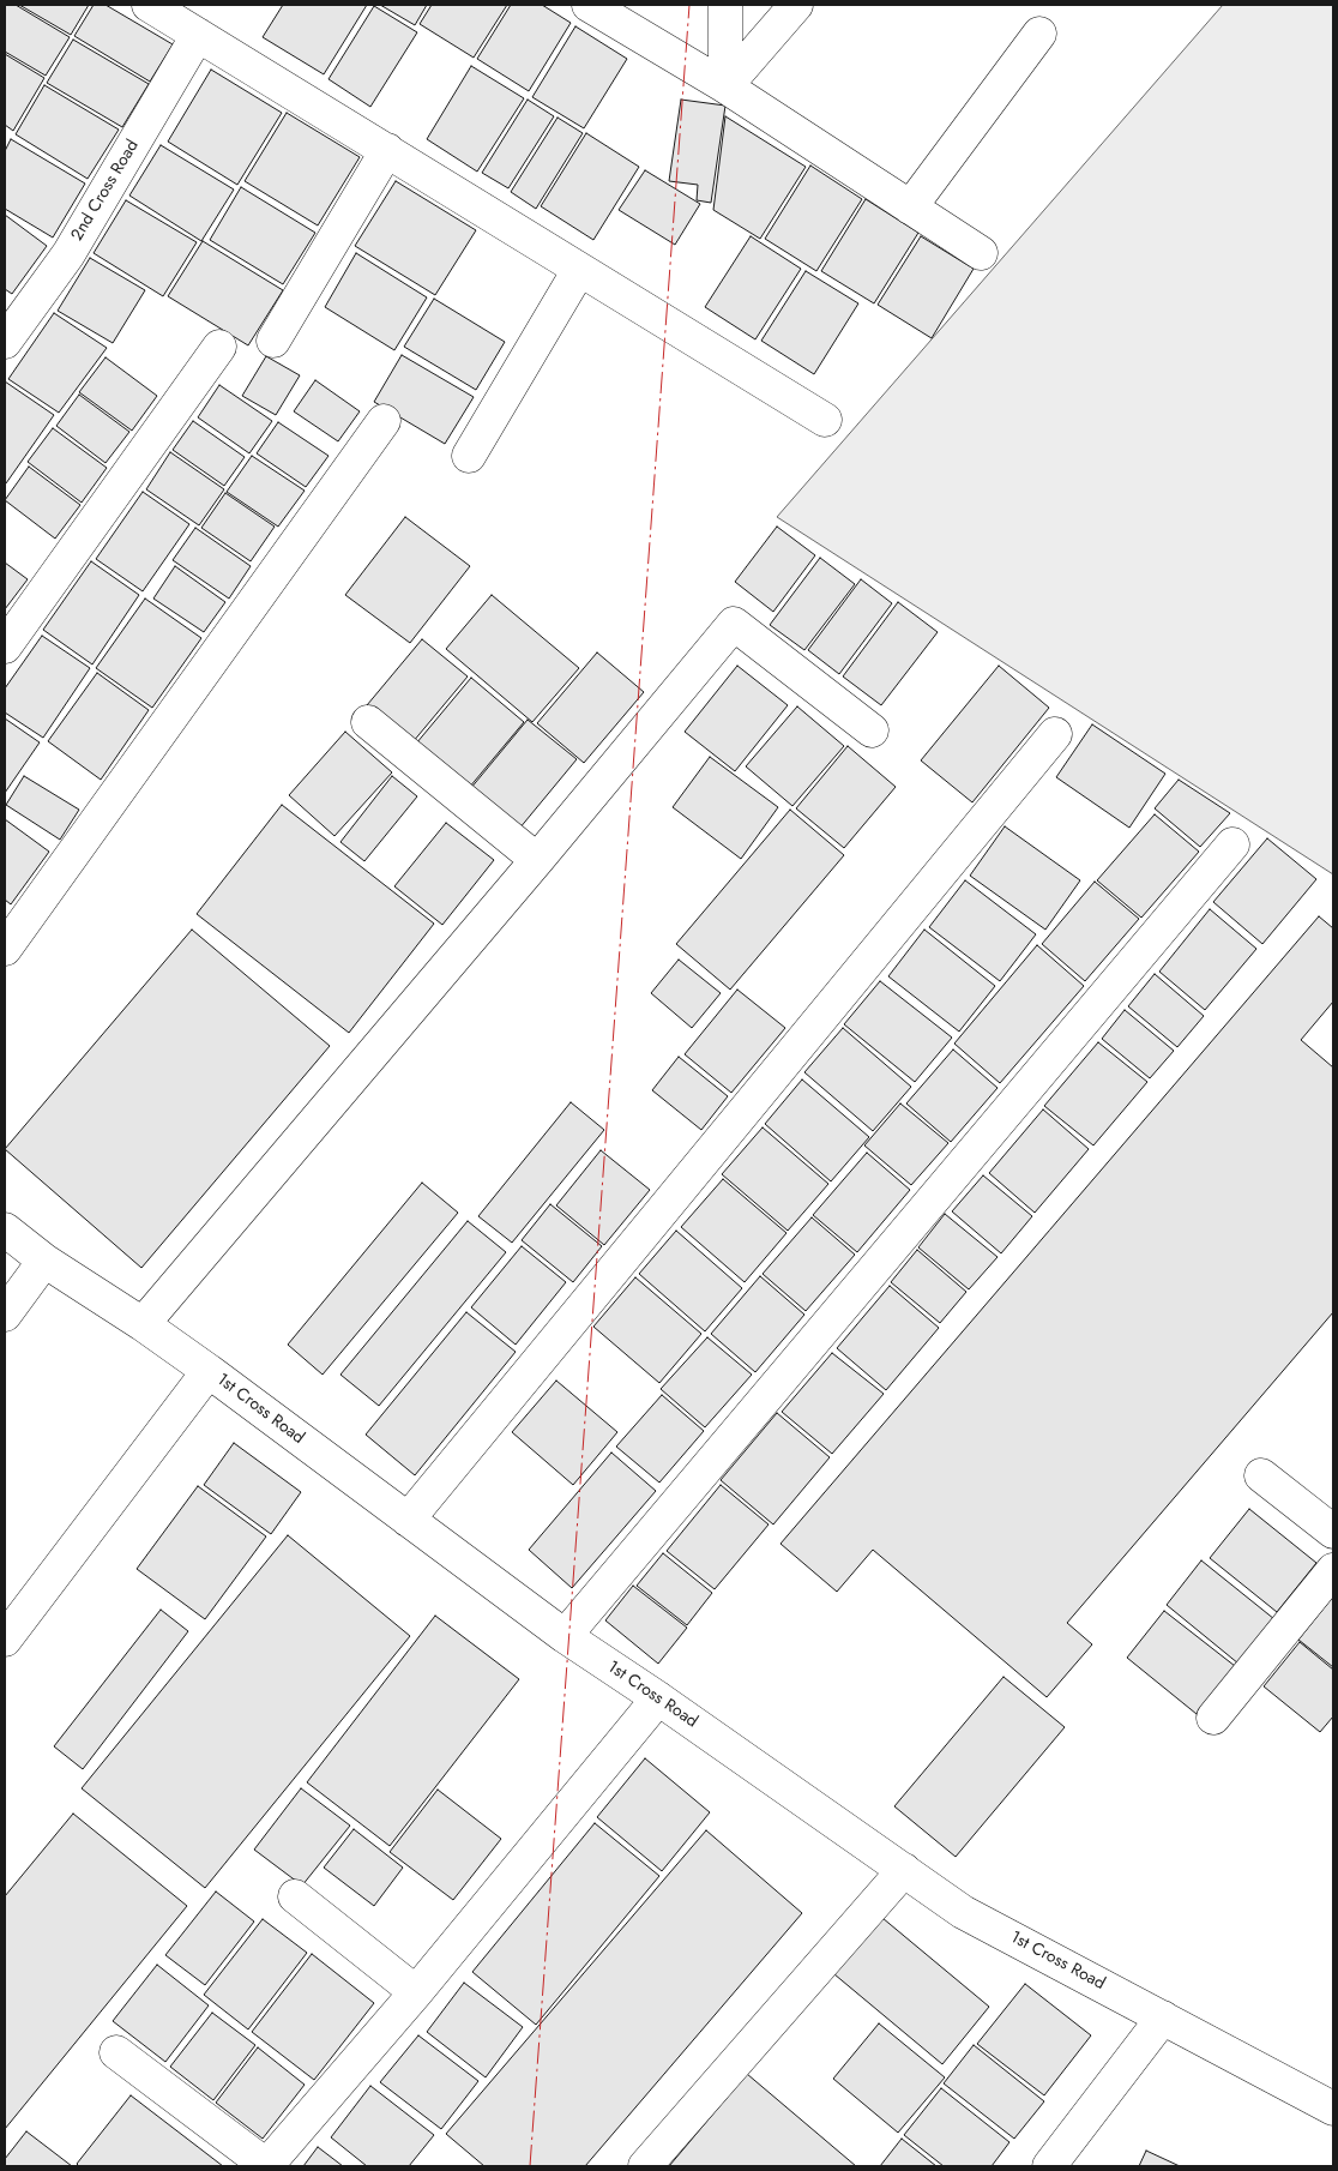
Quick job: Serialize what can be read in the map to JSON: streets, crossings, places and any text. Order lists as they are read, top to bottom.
{
  "streets": {
    "street": ["2nd Cross Road", "1st Cross Road"]
  }
}
